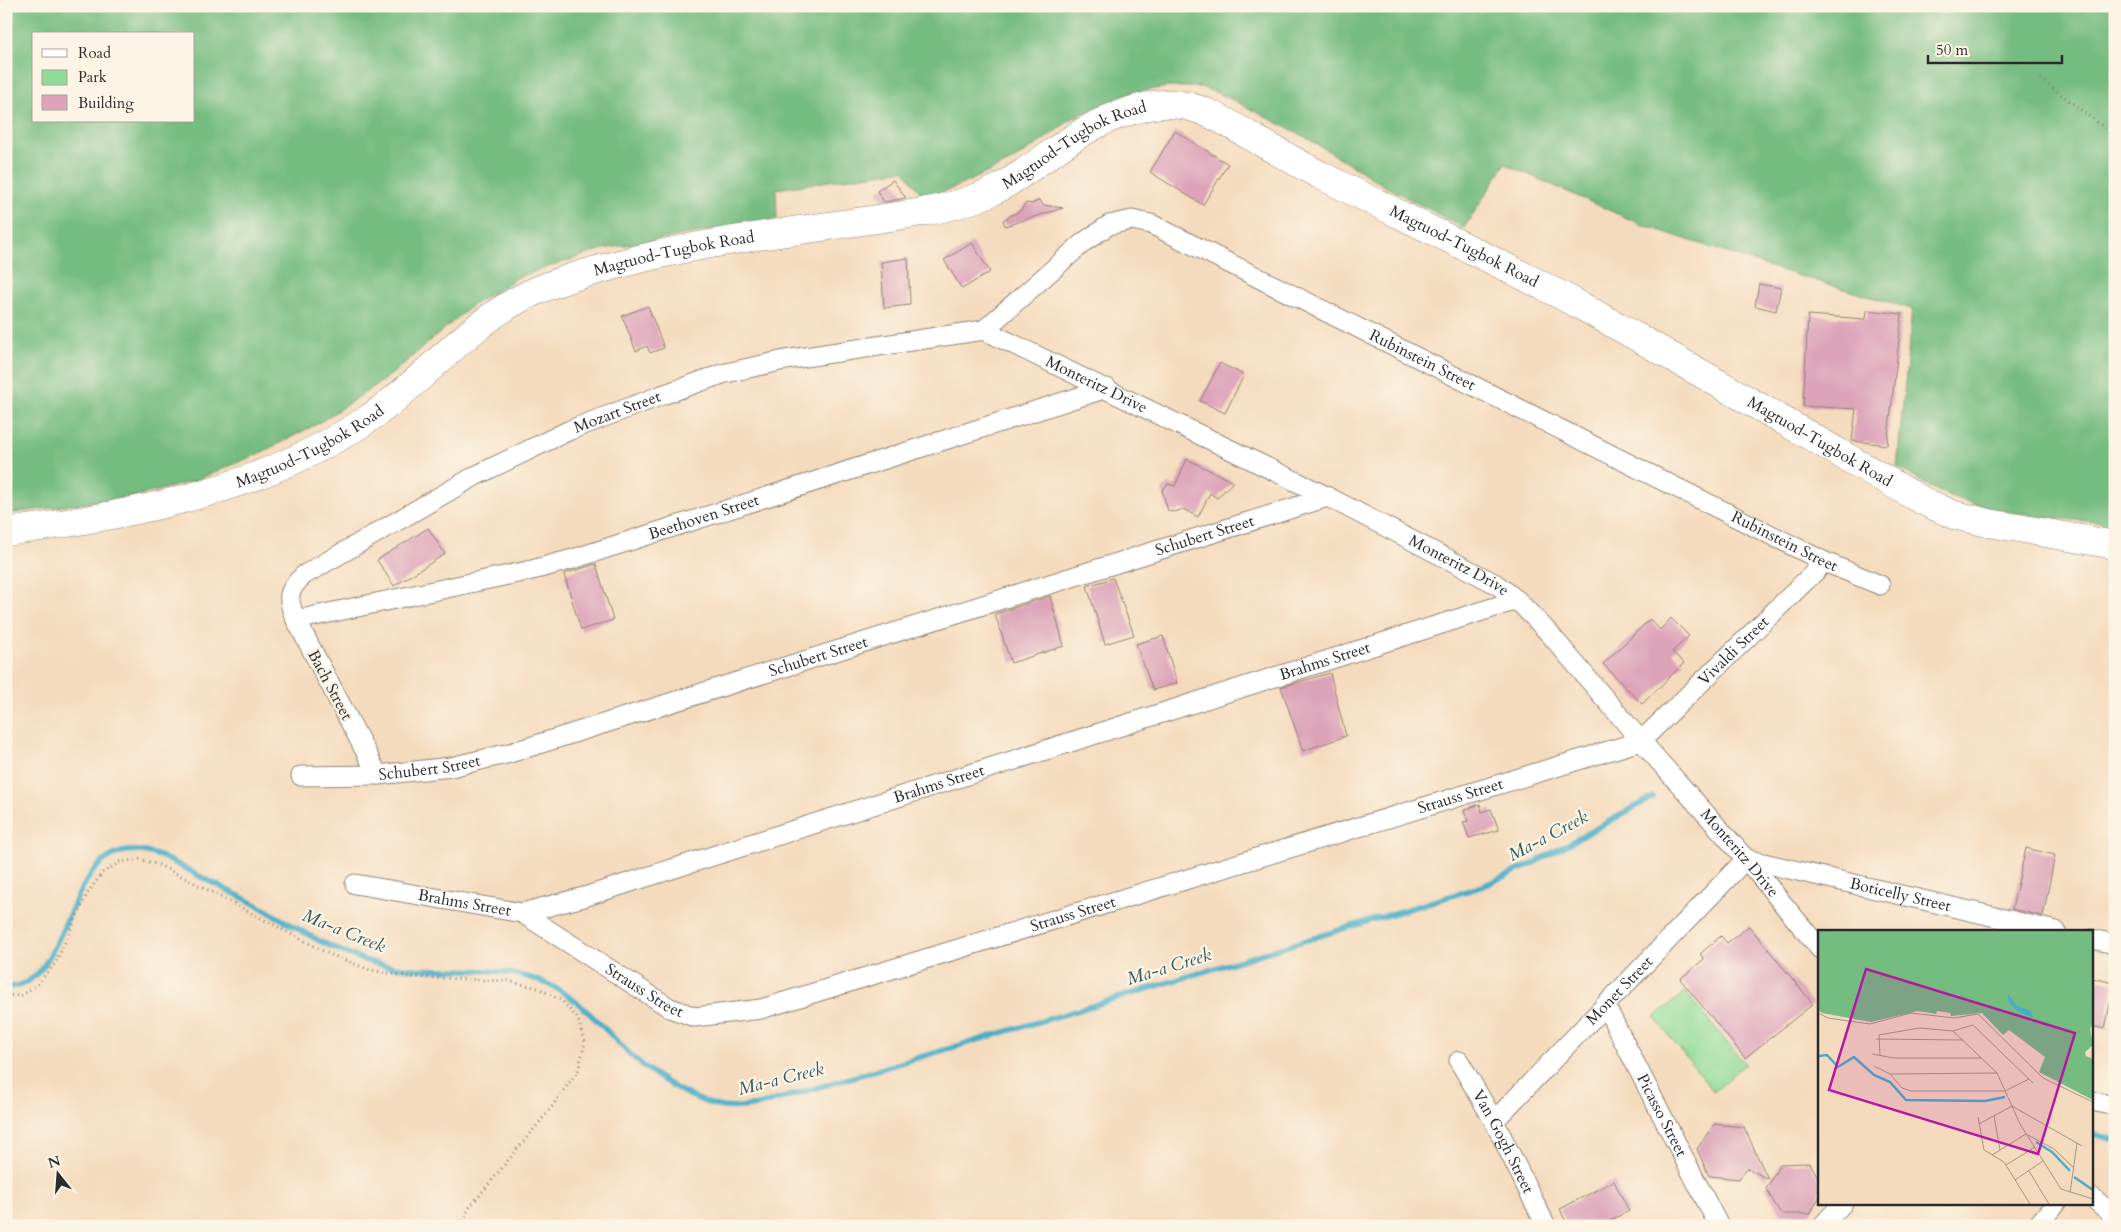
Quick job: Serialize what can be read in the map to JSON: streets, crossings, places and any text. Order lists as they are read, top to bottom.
{
  "streets": {
    "main road": ["Magtuod-Tugbok Road"],
    "street": [
      "Rubinstein Street",
      "Monteritz Drive",
      "Mozart Street",
      "Beethoven Street",
      "Schubert Street",
      "Vivaldi Street",
      "Brahms Street",
      "Bach Street",
      "Strauss Street",
      "Boticelly Street",
      "Monet Street",
      "Picasso Street",
      "Van Gogh Street"
    ]
  },
  "crossings": [
    ["Rubinstein Street", "Monteritz Drive"],
    ["Rubinstein Street", "Mozart Street"],
    ["Rubinstein Street", "Vivaldi Street"],
    ["Monteritz Drive", "Mozart Street"],
    ["Monteritz Drive", "Beethoven Street"],
    ["Monteritz Drive", "Schubert Street"],
    ["Monteritz Drive", "Vivaldi Street"],
    ["Monteritz Drive", "Brahms Street"],
    ["Monteritz Drive", "Strauss Street"],
    ["Monteritz Drive", "Boticelly Street"],
    ["Monteritz Drive", "Monet Street"],
    ["Mozart Street", "Bach Street"],
    ["Beethoven Street", "Bach Street"],
    ["Schubert Street", "Bach Street"],
    ["Vivaldi Street", "Strauss Street"],
    ["Brahms Street", "Strauss Street"],
    ["Boticelly Street", "Monet Street"],
    ["Monet Street", "Picasso Street"],
    ["Monet Street", "Van Gogh Street"]
  ],
  "water": ["Ma-a Creek"],
  "legend": ["Road", "Park", "Building"],
  "scale_bar": "50 m",
  "north": "top"
}
